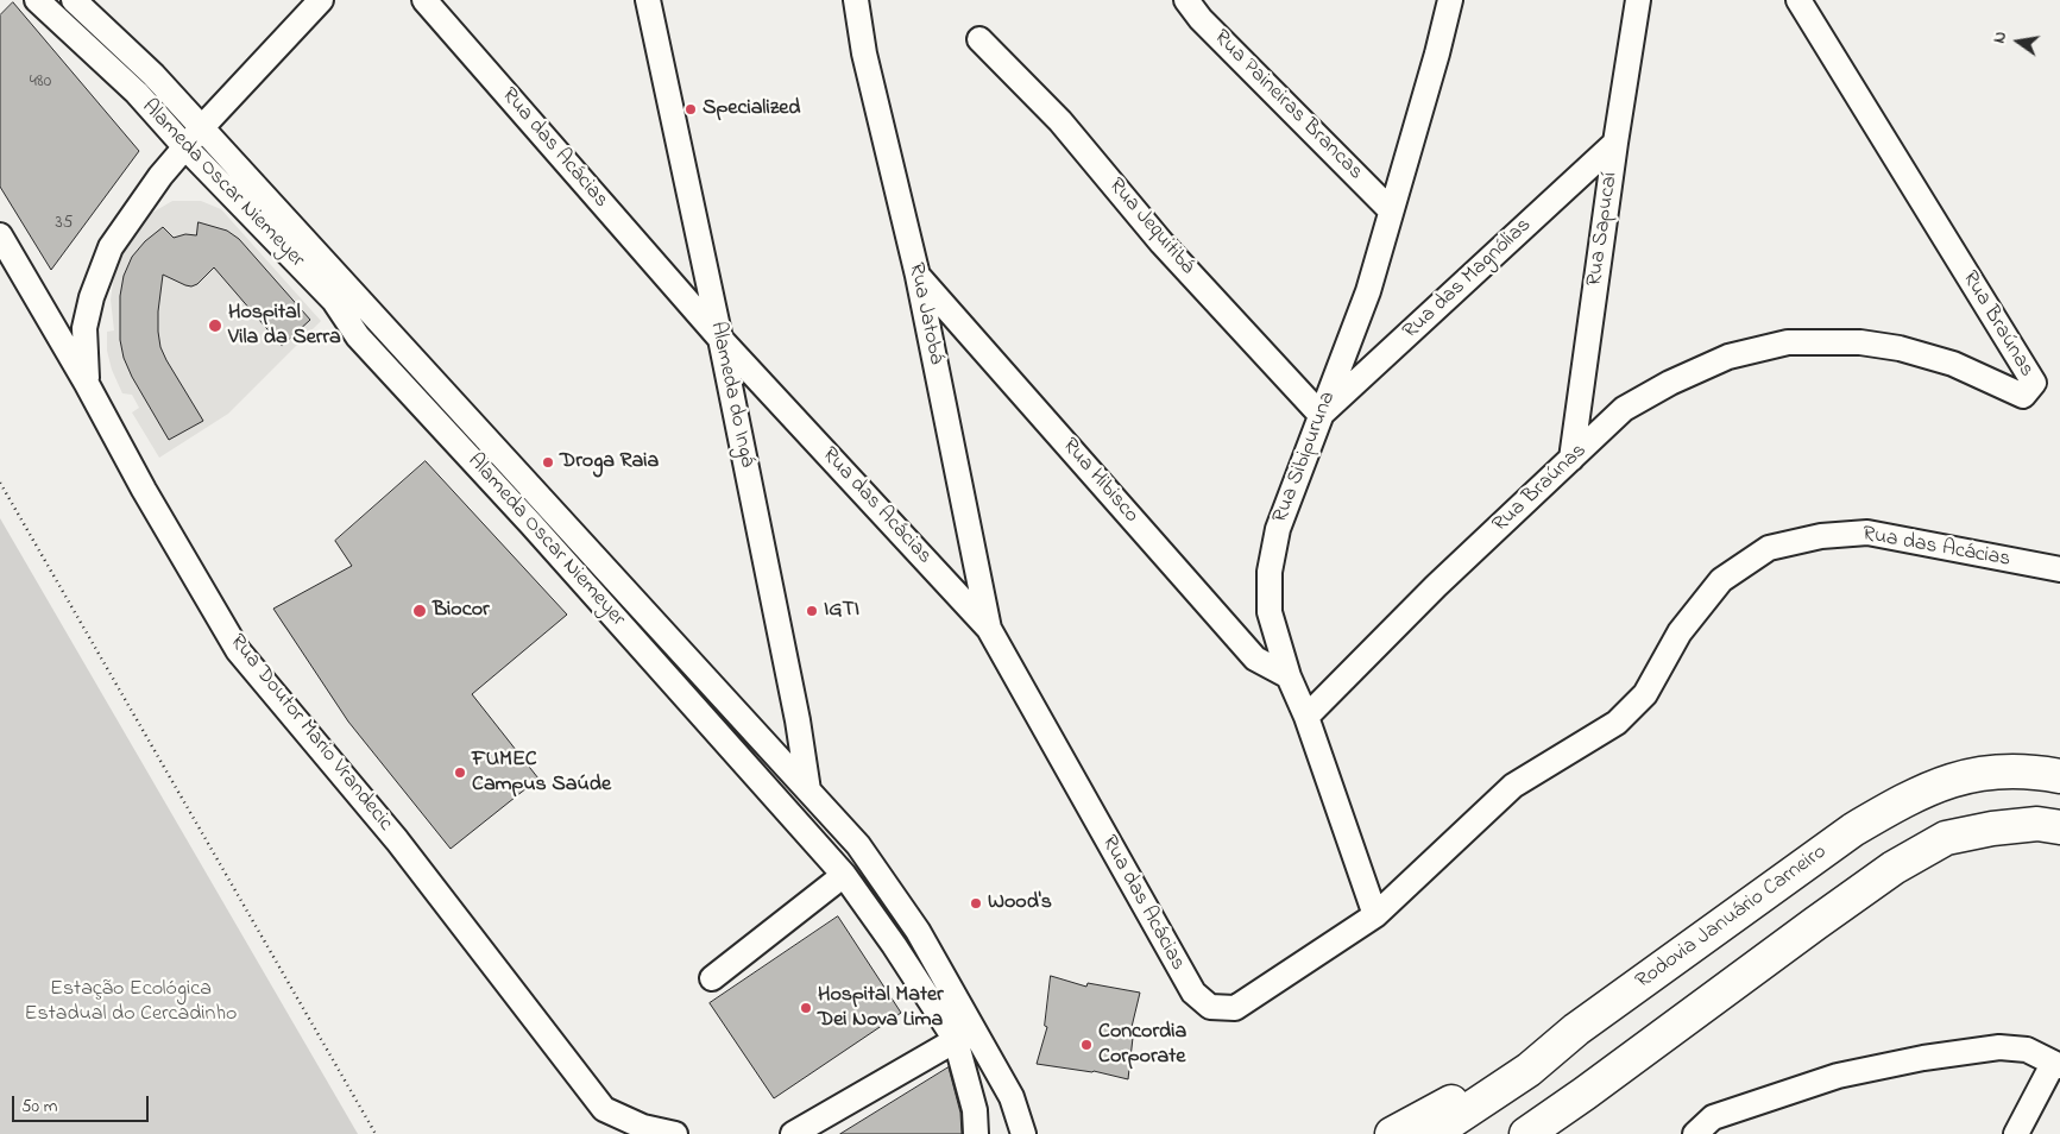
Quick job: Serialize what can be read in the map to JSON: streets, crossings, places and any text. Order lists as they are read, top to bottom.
{
  "streets": {
    "highway": ["Rodovia Januário Carneiro"],
    "street": [
      "Rua Paineiras Brancas",
      "Rua das Acácias",
      "Alameda Oscar Niemeyer",
      "Rua Jequitibá",
      "Rua Sapucaí",
      "Rua das Magnólias",
      "Rua Jatobá",
      "Rua Braúnas",
      "Alameda do Ingá",
      "Rua Sibipuruna",
      "Rua Hibisco",
      "Rua Doutor Mario Vrandecic"
    ]
  },
  "crossings": [
    ["Rua Paineiras Brancas", "Rua Sibipuruna"],
    ["Rua das Acácias", "Rua Jatobá"],
    ["Rua das Acácias", "Alameda do Ingá"],
    ["Rua das Acácias", "Rua Sibipuruna"],
    ["Alameda Oscar Niemeyer", "Alameda do Ingá"],
    ["Rua Jequitibá", "Rua das Magnólias"],
    ["Rua Jequitibá", "Rua Sibipuruna"],
    ["Rua Sapucaí", "Rua das Magnólias"],
    ["Rua Sapucaí", "Rua Braúnas"],
    ["Rua das Magnólias", "Rua Sibipuruna"],
    ["Rua Jatobá", "Rua Hibisco"],
    ["Rua Braúnas", "Rua Sibipuruna"],
    ["Rua Sibipuruna", "Rua Hibisco"]
  ],
  "parks": ["Estação Ecológica Estadual do Cercadinho"],
  "places": [
    "Specialized",
    "Hospital Vila da Serra",
    "Droga Raia",
    "Biocor",
    "IGTI",
    "FUMEC Campus Saúde",
    "Wood's",
    "Hospital Mater Dei Nova Lima",
    "Concordia Corporate"
  ],
  "house_numbers": ["480", "35"],
  "scale_bar": "50 m",
  "north": "left"
}
